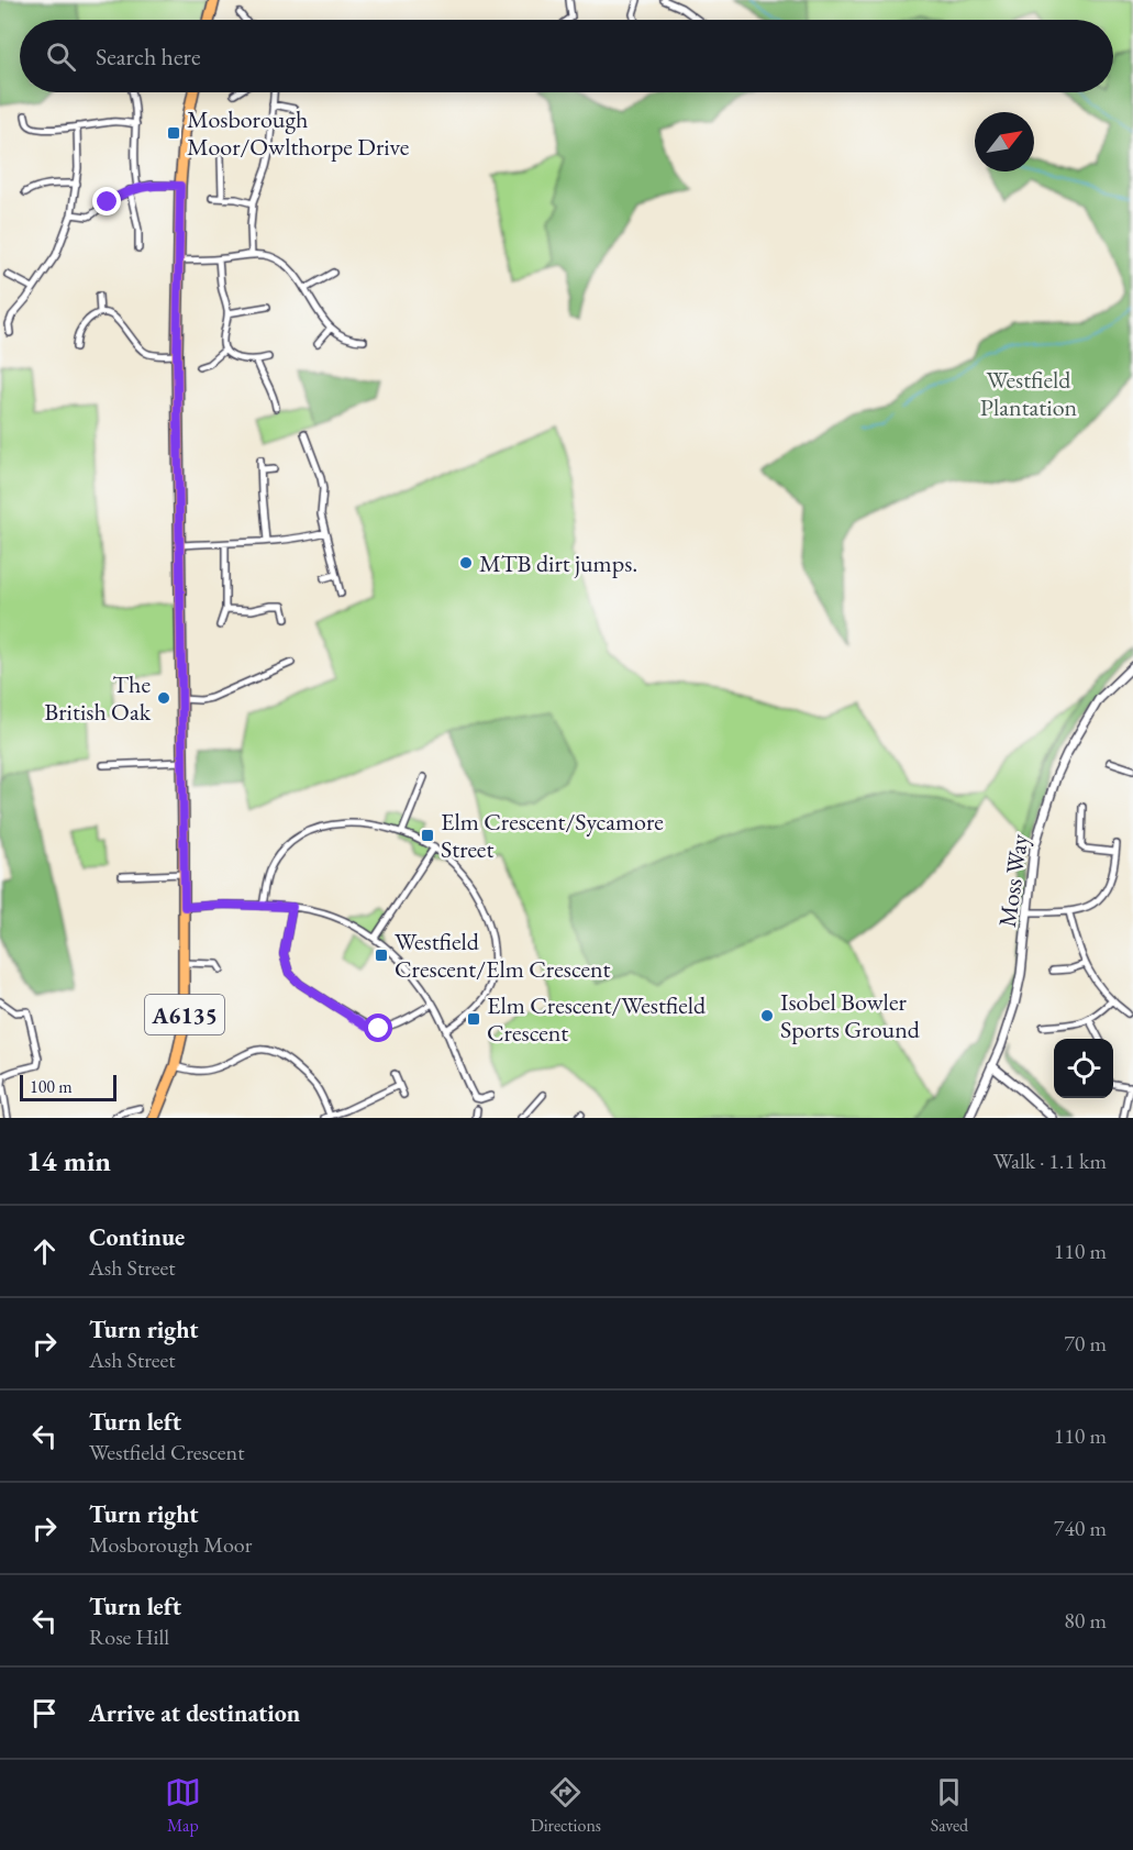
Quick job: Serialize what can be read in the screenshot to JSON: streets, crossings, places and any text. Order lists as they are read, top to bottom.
{
  "streets": {
    "main road": ["A6135"],
    "street": ["Moss Way"]
  },
  "parks": ["Westfield Plantation"],
  "places": {
    "transit": [
      "Mosborough Moor/Owlthorpe Drive",
      "Elm Crescent/Sycamore Street",
      "Westfield Crescent/Elm Crescent",
      "Elm Crescent/Westfield Crescent"
    ],
    "other": ["MTB dirt jumps.", "The British Oak", "Isobel Bowler Sports Ground"]
  },
  "scale_bar": "100 m",
  "north": "top right",
  "page": {
    "search": "Search here",
    "scale": "100 m",
    "heading": ["14 min", "Walk · 1.1 km"],
    "list": [
      ["Continue", "Ash Street", "110 m"],
      ["Turn right", "Ash Street", "70 m"],
      ["Turn left", "Westfield Crescent", "110 m"],
      ["Turn right", "Mosborough Moor", "740 m"],
      ["Turn left", "Rose Hill", "80 m"],
      "Arrive at destination"
    ],
    "nav": ["Map", "Directions", "Saved"]
  }
}
